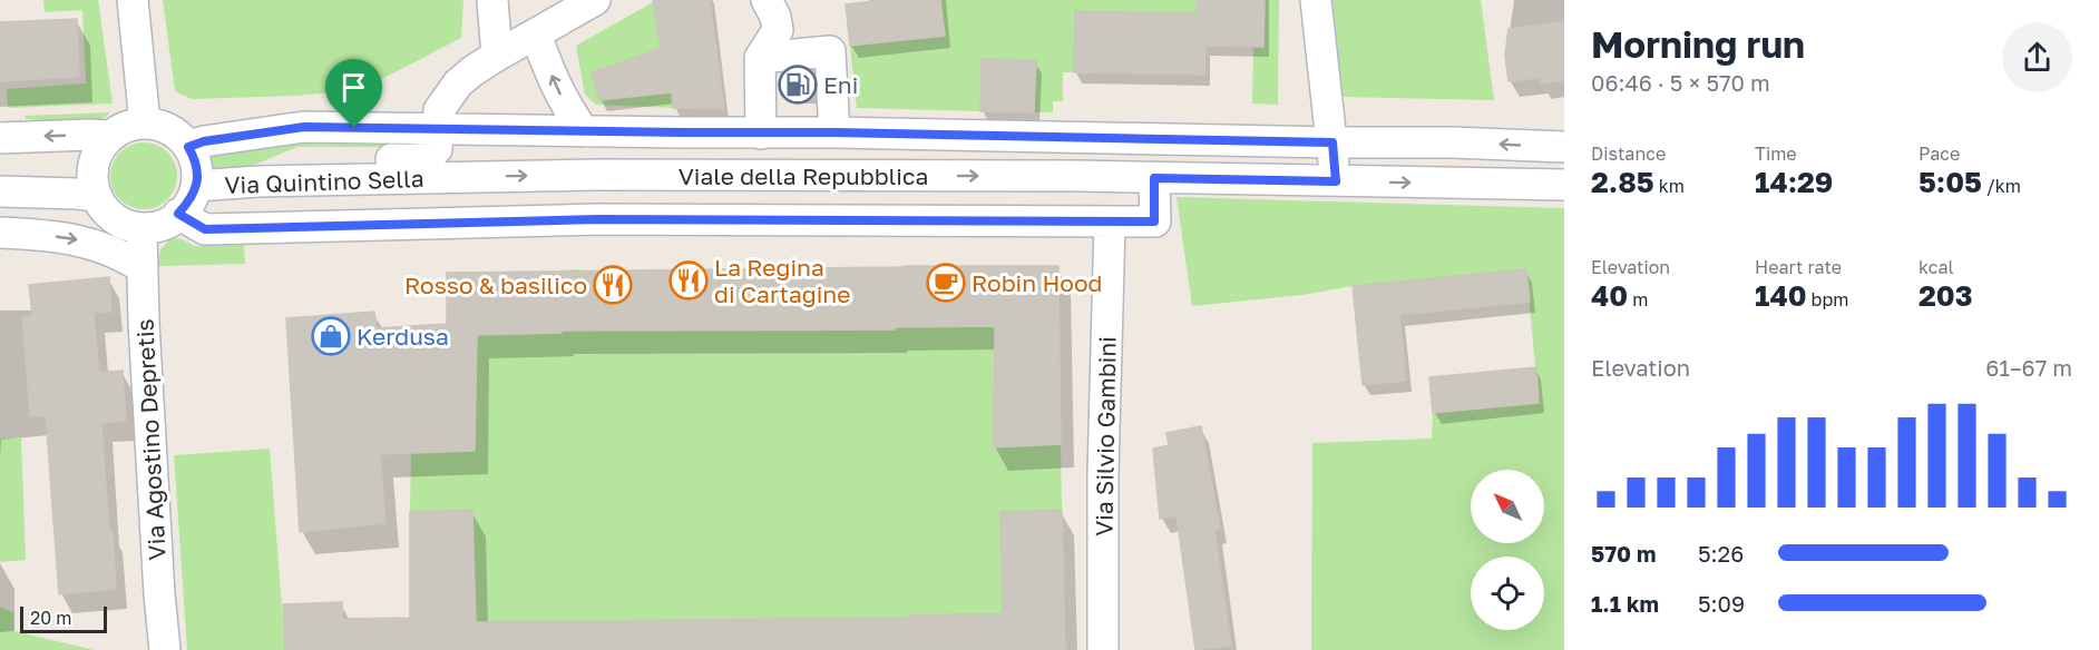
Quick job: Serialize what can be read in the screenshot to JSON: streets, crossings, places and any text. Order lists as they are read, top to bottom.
{
  "streets": {
    "street": [
      "Viale della Repubblica",
      "Via Quintino Sella",
      "Via Silvio Gambini",
      "Via Agostino Depretis"
    ]
  },
  "crossings": [
    ["Viale della Repubblica", "Via Quintino Sella"],
    ["Viale della Repubblica", "Via Silvio Gambini"],
    ["Viale della Repubblica", "Via Agostino Depretis"],
    ["Via Quintino Sella", "Via Agostino Depretis"]
  ],
  "places": {
    "fuel station": ["Eni"],
    "restaurant": ["La Regina di Cartagine", "Rosso & basilico"],
    "cafe": ["Robin Hood"],
    "shop": ["Kerdusa"]
  },
  "scale_bar": "20 m",
  "north": "top left",
  "page": {
    "heading": ["Morning run", "06:46 · 5 × 570 m"],
    "stats": [
      ["Distance", "2.85 km"],
      ["Time", "14:29"],
      ["Pace", "5:05 /km"],
      ["Elevation", "40 m"],
      ["Heart rate", "140 bpm"],
      ["kcal", "203"]
    ],
    "chart": ["Elevation", "61–67 m"],
    "list": [
      {
        "name": "570 m",
        "note": "5:26"
      },
      {
        "name": "1.1 km",
        "note": "5:09"
      }
    ],
    "scale": "20 m"
  }
}
